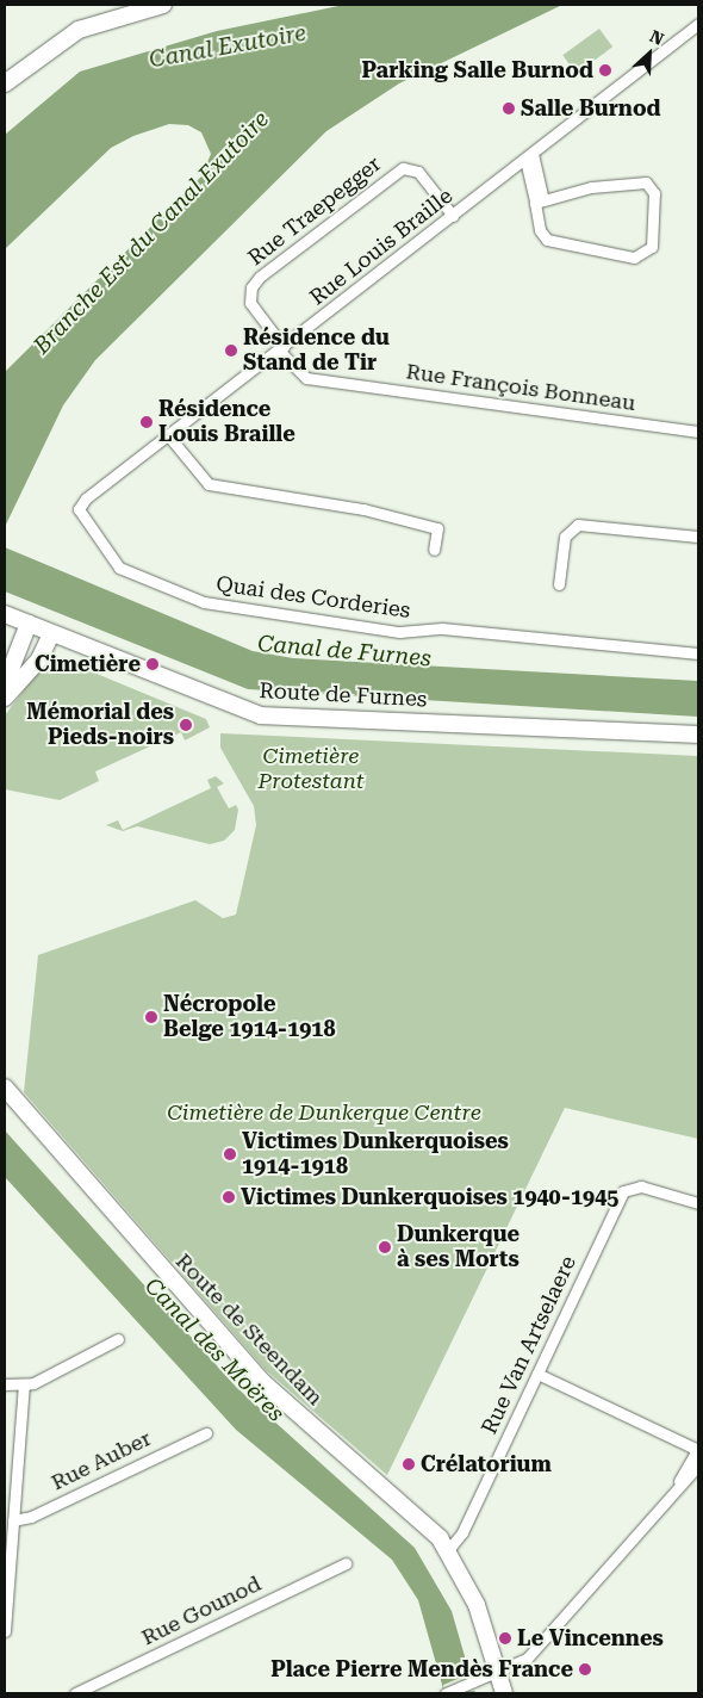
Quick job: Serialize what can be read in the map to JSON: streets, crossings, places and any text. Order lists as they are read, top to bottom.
{
  "streets": {
    "main road": ["Route de Furnes", "Route de Steendam"],
    "street": [
      "Rue Traepegger",
      "Rue Louis Braille",
      "Rue François Bonneau",
      "Quai des Corderies",
      "Rue Van Artselaere",
      "Rue Auber",
      "Rue Gounod"
    ]
  },
  "crossings": [
    ["Rue Traepegger", "Rue Louis Braille"],
    ["Rue Traepegger", "Rue François Bonneau"],
    ["Rue Louis Braille", "Rue François Bonneau"],
    ["Rue Louis Braille", "Quai des Corderies"],
    ["Route de Steendam", "Rue Van Artselaere"]
  ],
  "water": [
    "Canal Exutoire",
    "Branche Est du Canal Exutoire",
    "Canal de Furnes",
    "Canal des Moëres"
  ],
  "parks": ["Cimetière Protestant", "Cimetière de Dunkerque Centre"],
  "places": [
    "Parking Salle Burnod",
    "Salle Burnod",
    "Résidence du Stand de Tir",
    "Résidence Louis Braille",
    "Cimetière",
    "Mémorial des Pieds-noirs",
    "Nécropole Belge 1914-1918",
    "Victimes Dunkerquoises 1914-1918",
    "Victimes Dunkerquoises 1940-1945",
    "Dunkerque à ses Morts",
    "Crélatorium",
    "Le Vincennes",
    "Place Pierre Mendès France"
  ],
  "north": "top right"
}
